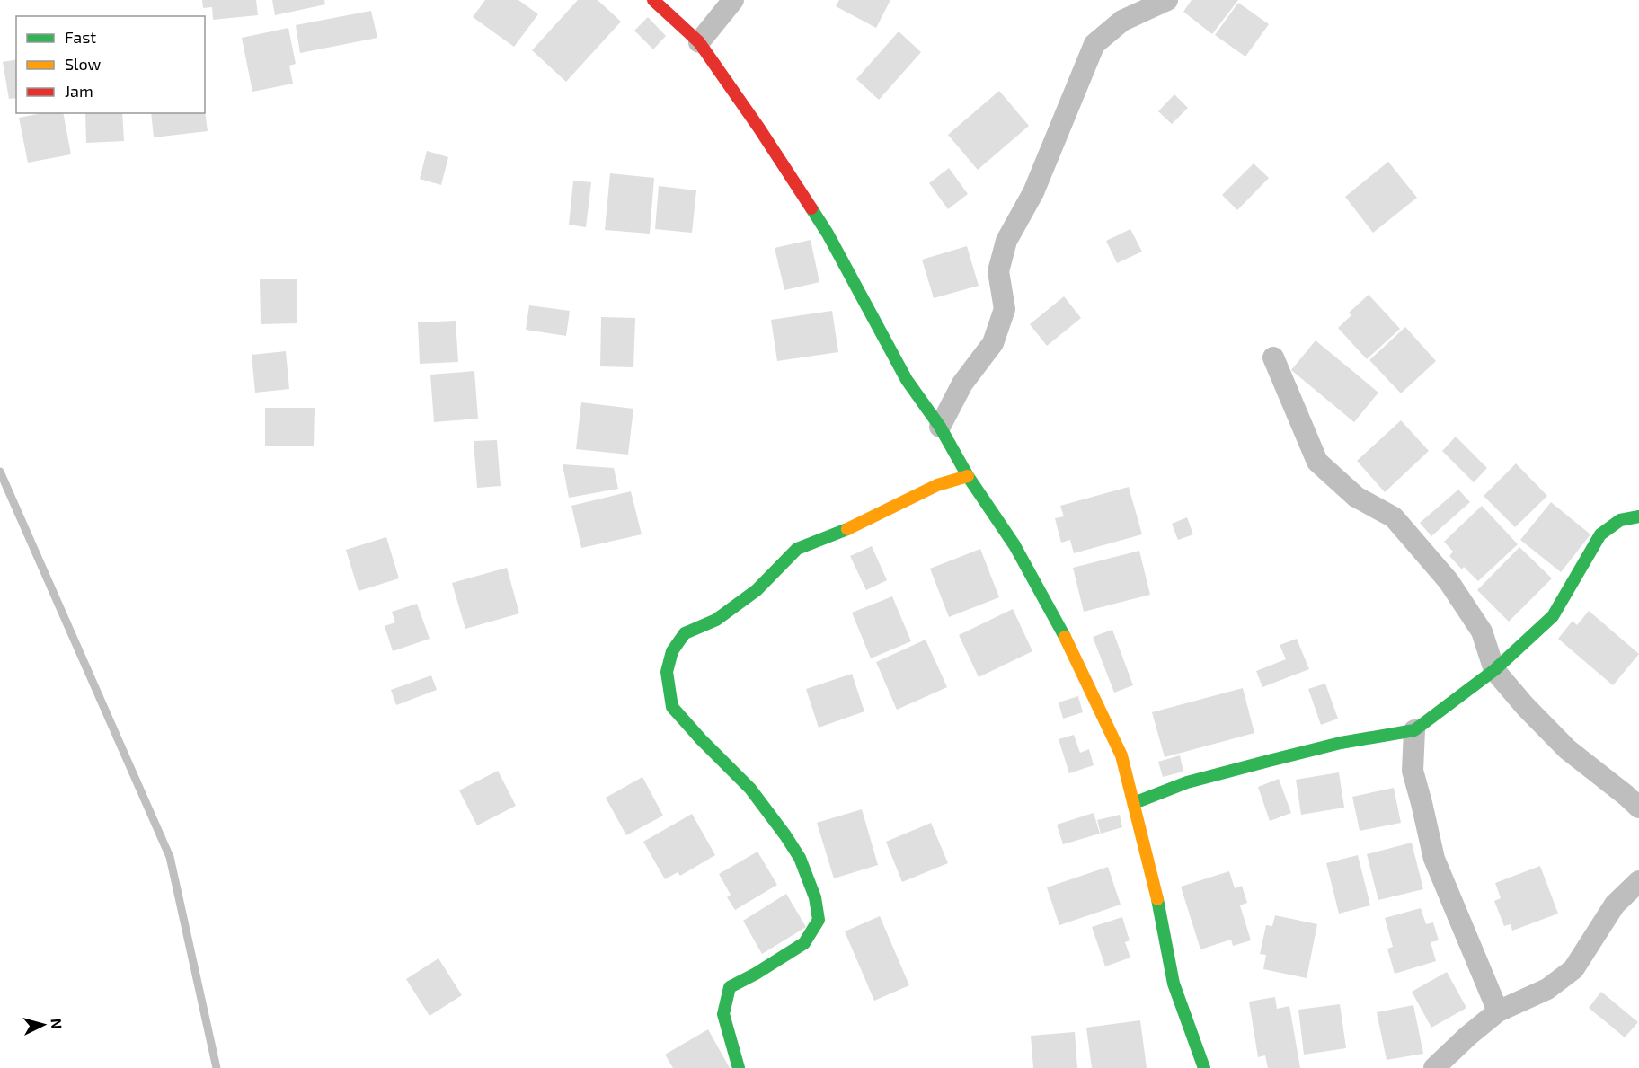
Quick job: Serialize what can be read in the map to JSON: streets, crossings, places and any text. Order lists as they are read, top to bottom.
{
  "legend": ["Fast", "Slow", "Jam"],
  "north": "right"
}
